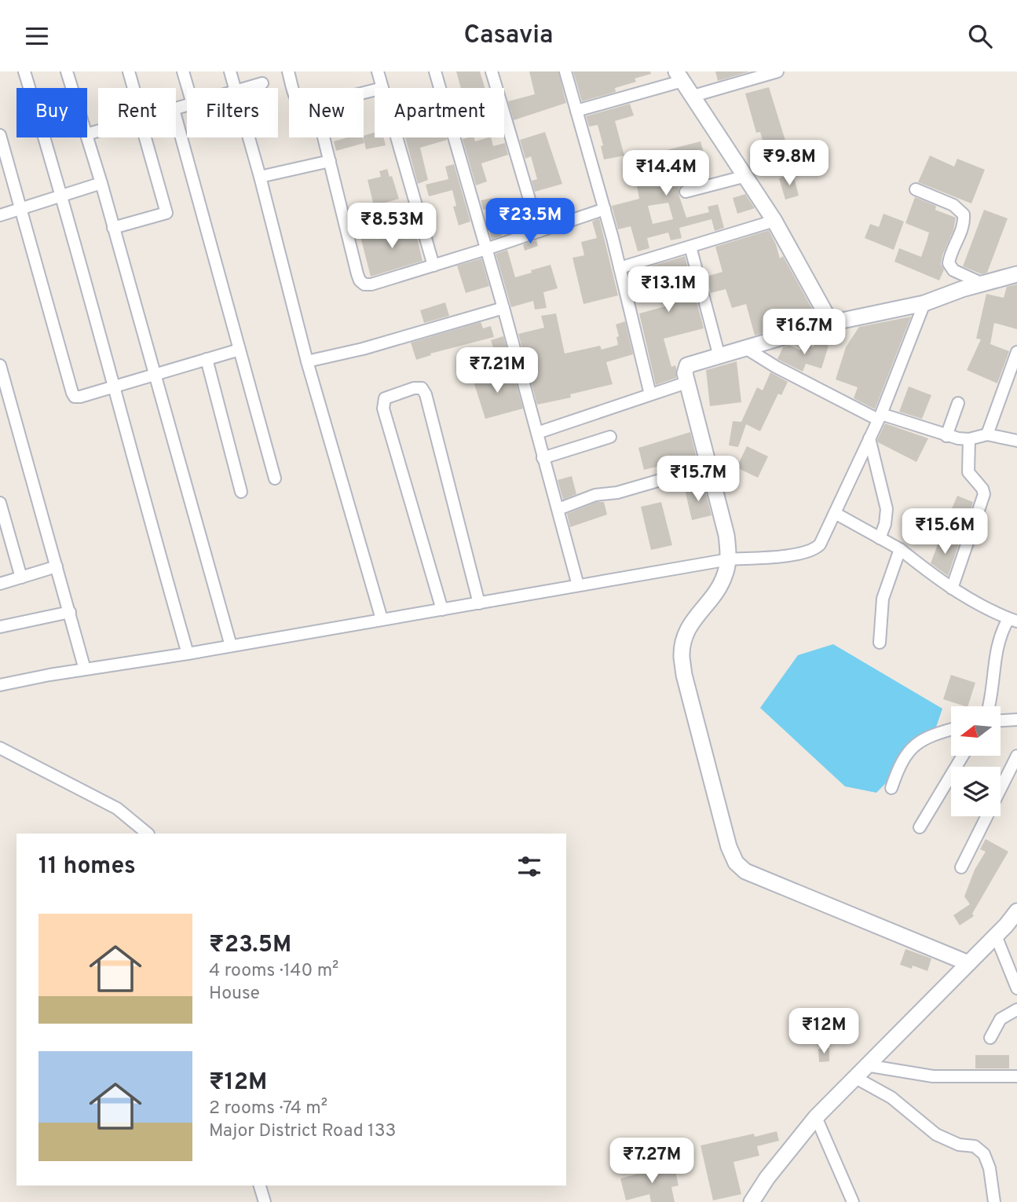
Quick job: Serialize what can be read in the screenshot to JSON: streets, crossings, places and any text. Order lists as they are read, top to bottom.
{
  "north": "left",
  "page": {
    "header": "Casavia",
    "chip": [
      "Buy",
      "Rent",
      "Filters",
      "New",
      "Apartment"
    ],
    "price": [
      "₹9.8M",
      "₹14.4M",
      "₹23.5M",
      "₹8.53M",
      "₹13.1M",
      "₹16.7M",
      "₹7.21M",
      "₹15.7M",
      "₹15.6M",
      "₹12M",
      "₹7.27M"
    ],
    "heading": "11 homes",
    "list": [
      {
        "name": "₹23.5M",
        "note": "4 rooms · 140 m² · House"
      },
      {
        "name": "₹12M",
        "note": "2 rooms · 74 m² · Major District Road 133"
      }
    ]
  }
}
